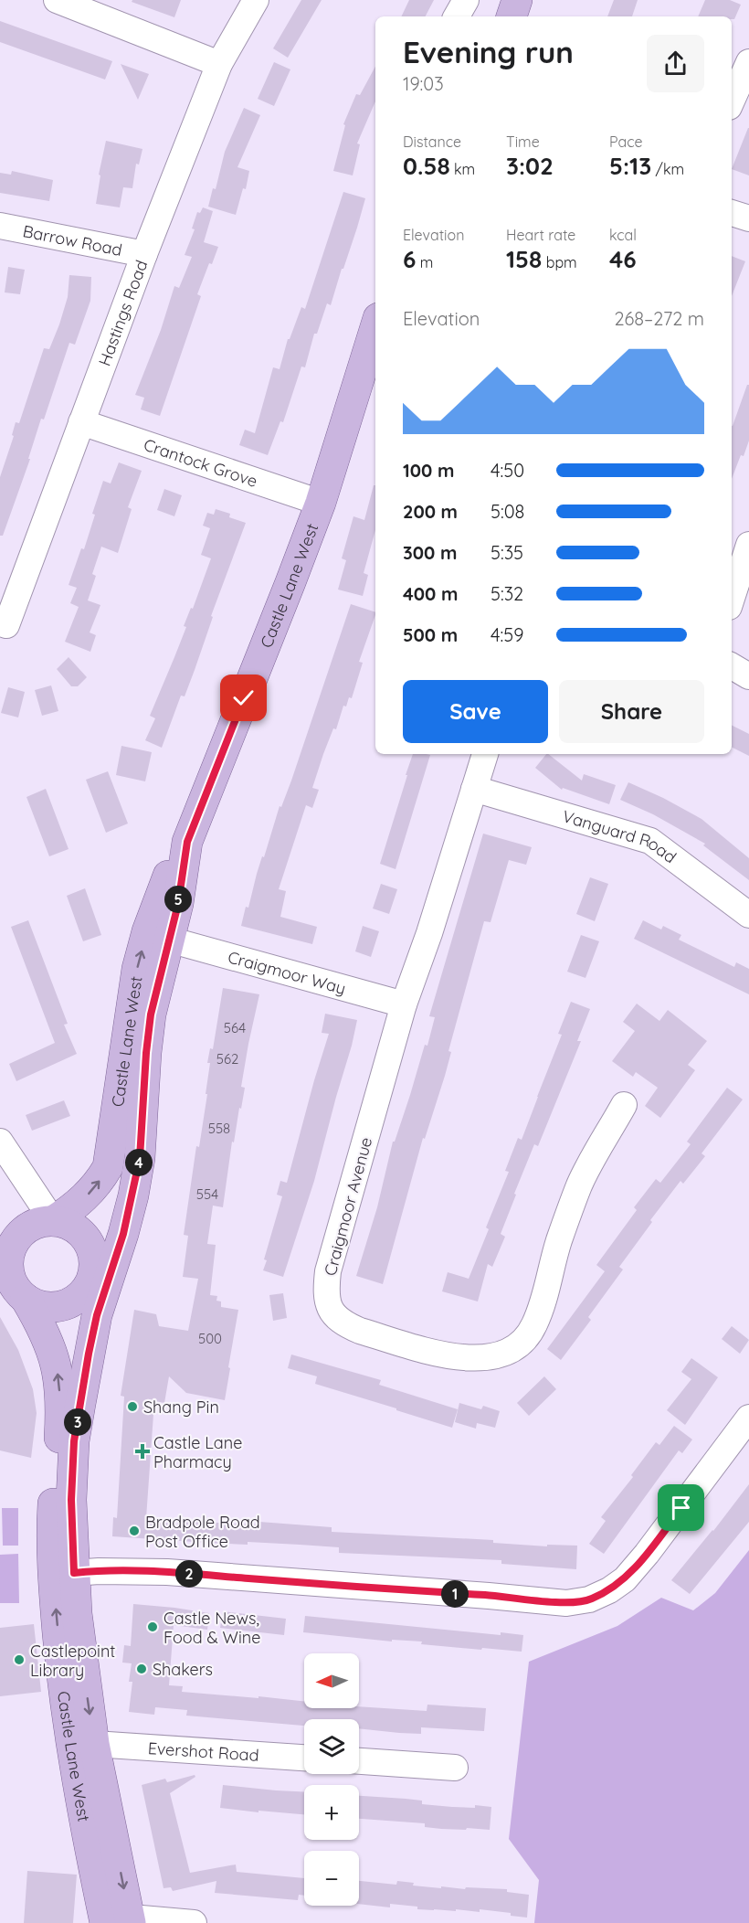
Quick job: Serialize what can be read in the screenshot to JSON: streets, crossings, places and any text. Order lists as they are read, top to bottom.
{
  "streets": {
    "main road": ["Castle Lane West"],
    "street": [
      "Barrow Road",
      "Hastings Road",
      "Crantock Grove",
      "Vanguard Road",
      "Craigmoor Way",
      "Craigmoor Avenue",
      "Evershot Road"
    ]
  },
  "crossings": [
    ["Barrow Road", "Hastings Road"],
    ["Hastings Road", "Crantock Grove"],
    ["Crantock Grove", "Castle Lane West"],
    ["Castle Lane West", "Craigmoor Way"],
    ["Castle Lane West", "Evershot Road"],
    ["Vanguard Road", "Craigmoor Avenue"],
    ["Craigmoor Way", "Craigmoor Avenue"]
  ],
  "places": {
    "other": [
      "Shang Pin",
      "Bradpole Road Post Office",
      "Castle News, Food & Wine",
      "Castlepoint Library",
      "Shakers"
    ],
    "health": ["Castle Lane Pharmacy"]
  },
  "house_numbers": [
    "564",
    "562",
    "558",
    "554",
    "500"
  ],
  "north": "left",
  "page": {
    "heading": ["Evening run", "19:03"],
    "stats": [
      ["Distance", "0.58 km"],
      ["Time", "3:02"],
      ["Pace", "5:13 /km"],
      ["Elevation", "6 m"],
      ["Heart rate", "158 bpm"],
      ["kcal", "46"]
    ],
    "chart": ["Elevation", "268–272 m"],
    "list": [
      {
        "name": "100 m",
        "note": "4:50"
      },
      {
        "name": "200 m",
        "note": "5:08"
      },
      {
        "name": "300 m",
        "note": "5:35"
      },
      {
        "name": "400 m",
        "note": "5:32"
      },
      {
        "name": "500 m",
        "note": "4:59"
      }
    ],
    "buttons": ["Save", "Share"],
    "pins": [
      "5",
      "4",
      "3",
      "2",
      "1"
    ],
    "map_buttons": ["+", "−"]
  }
}
